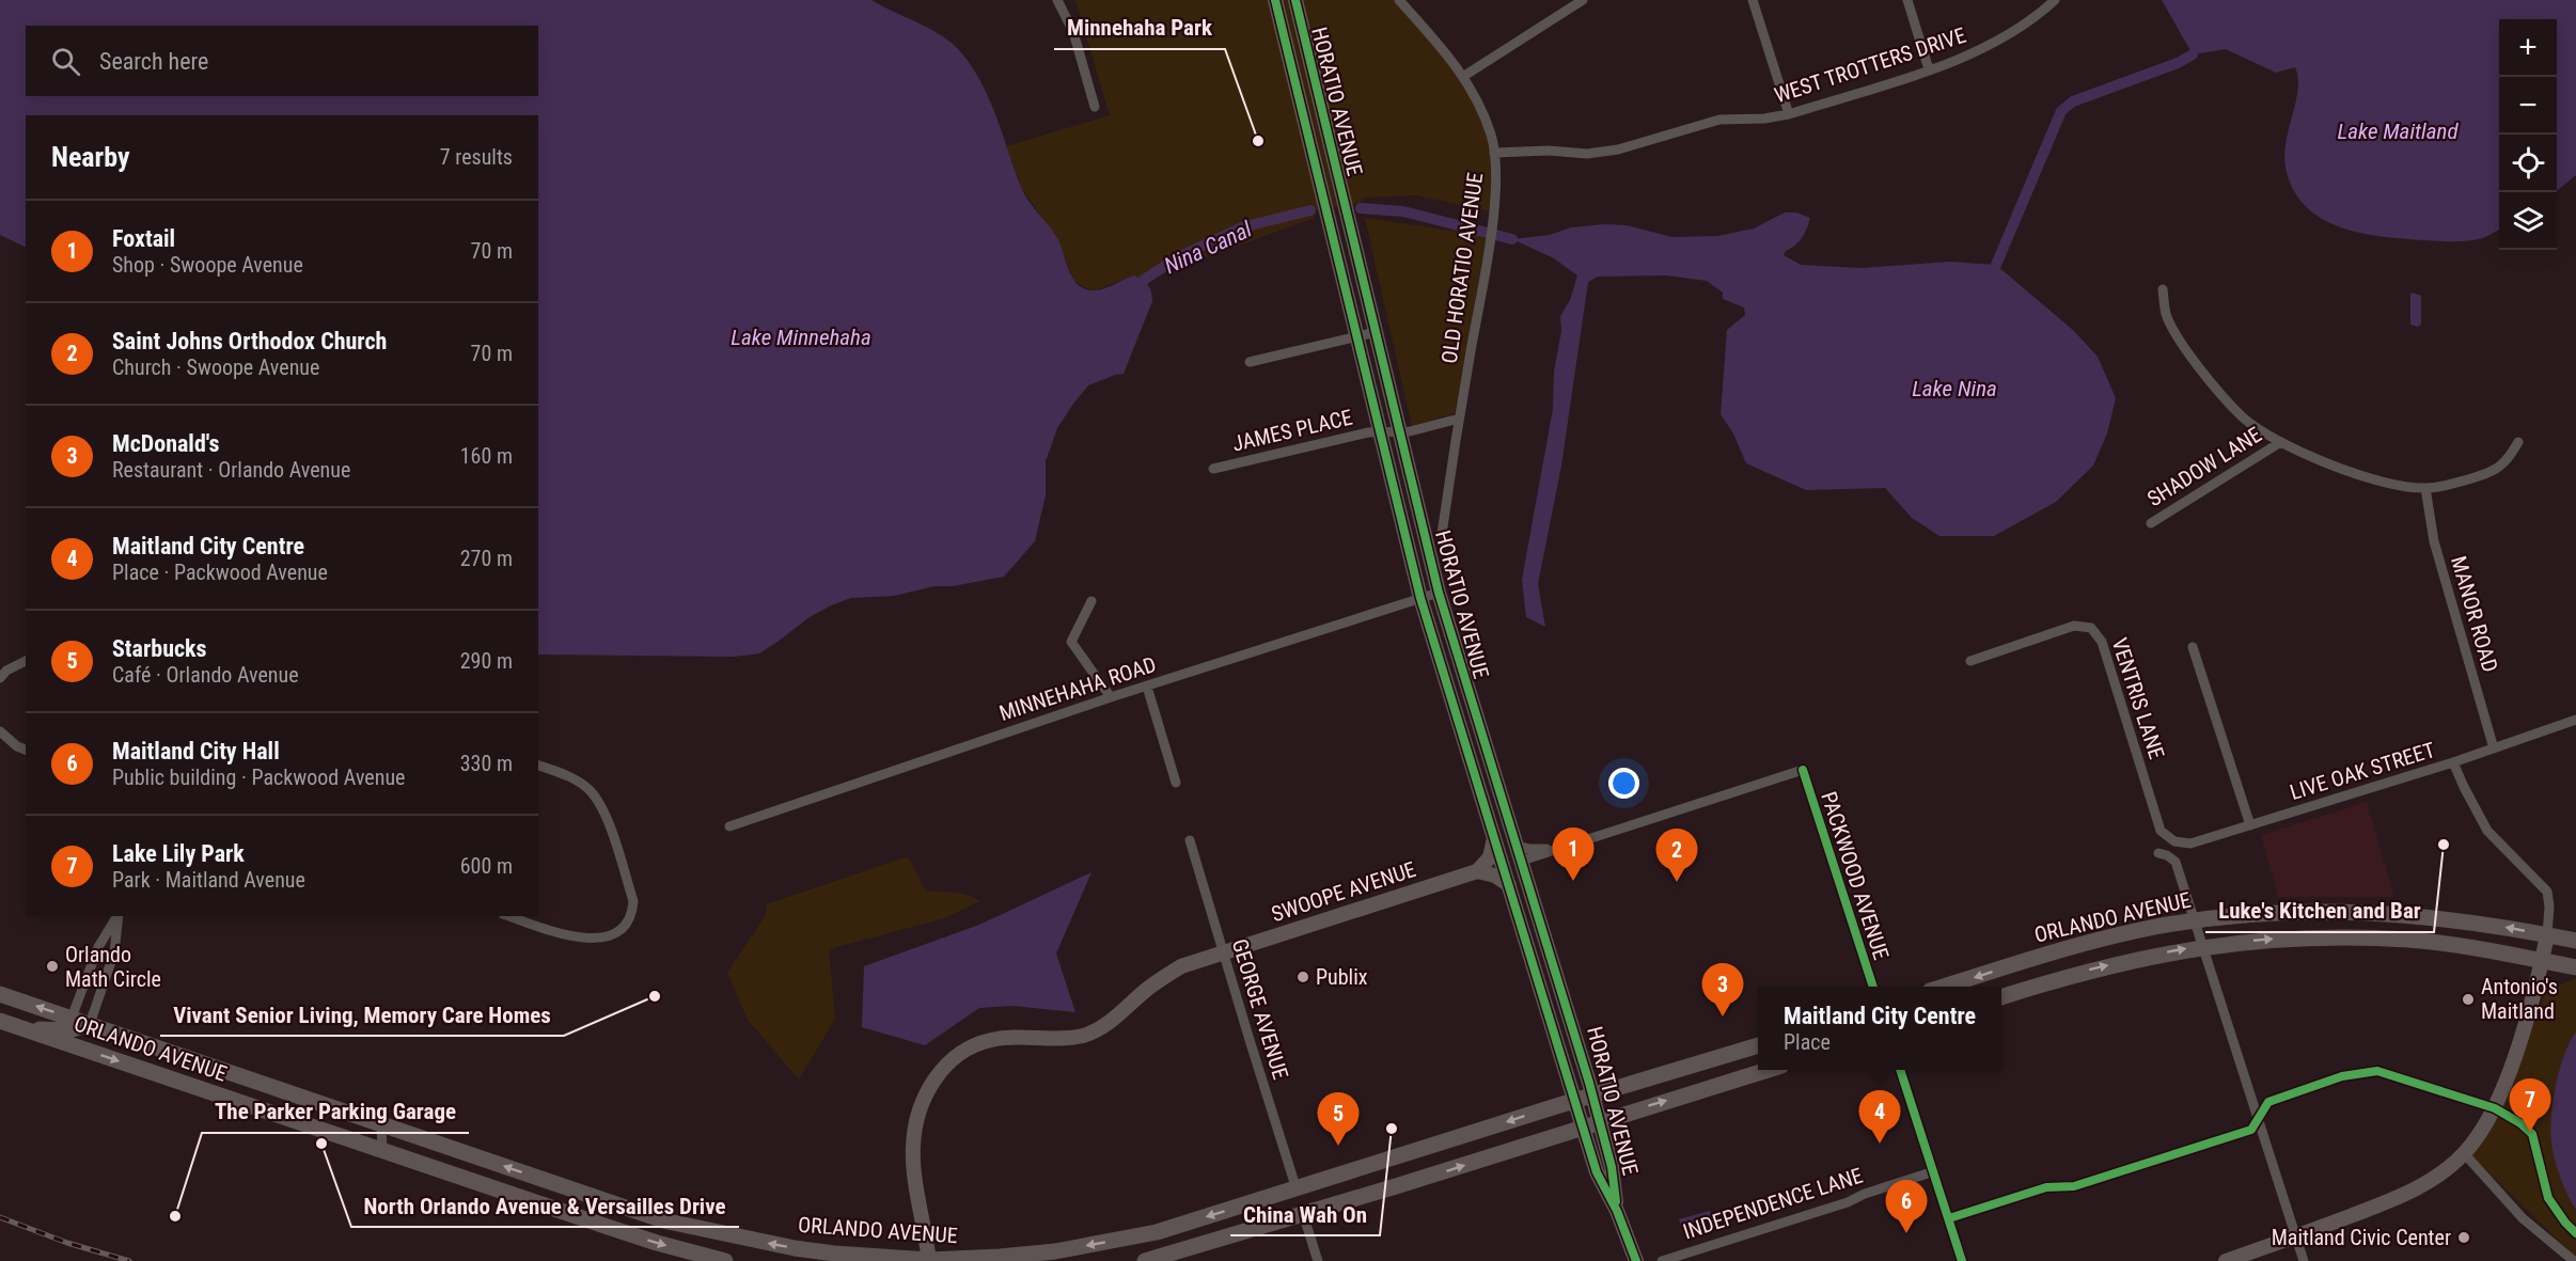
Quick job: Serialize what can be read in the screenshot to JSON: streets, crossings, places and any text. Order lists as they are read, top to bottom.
{
  "streets": {
    "main road": ["HORATIO AVENUE", "SWOOPE AVENUE", "ORLANDO AVENUE"],
    "street": [
      "WEST TROTTERS DRIVE",
      "OLD HORATIO AVENUE",
      "JAMES PLACE",
      "SHADOW LANE",
      "MANOR ROAD",
      "MINNEHAHA ROAD",
      "VENTRIS LANE",
      "LIVE OAK STREET",
      "PACKWOOD AVENUE",
      "GEORGE AVENUE",
      "INDEPENDENCE LANE"
    ]
  },
  "crossings": [
    ["WEST TROTTERS DRIVE", "OLD HORATIO AVENUE"],
    ["HORATIO AVENUE", "JAMES PLACE"],
    ["HORATIO AVENUE", "MINNEHAHA ROAD"],
    ["HORATIO AVENUE", "ORLANDO AVENUE"],
    ["MANOR ROAD", "LIVE OAK STREET"],
    ["VENTRIS LANE", "LIVE OAK STREET"],
    ["SWOOPE AVENUE", "ORLANDO AVENUE"],
    ["SWOOPE AVENUE", "GEORGE AVENUE"],
    ["ORLANDO AVENUE", "GEORGE AVENUE"]
  ],
  "water": [
    "Lake Maitland",
    "Nina Canal",
    "Lake Minnehaha",
    "Lake Nina"
  ],
  "places": [
    "Minnehaha Park",
    "Luke's Kitchen and Bar",
    "Orlando Math Circle",
    "Publix",
    "Vivant Senior Living, Memory Care Homes",
    "Antonio's Maitland",
    "China Wah On",
    "North Orlando Avenue & Versailles Drive",
    "The Parker Parking Garage",
    "Maitland Civic Center"
  ],
  "page": {
    "map_buttons": ["+", "−"],
    "search": "Search here",
    "heading": ["Nearby", "7 results"],
    "list": [
      {
        "mark": "1",
        "name": "Foxtail",
        "note": "Shop · Swoope Avenue",
        "value": "70 m"
      },
      {
        "mark": "2",
        "name": "Saint Johns Orthodox Church",
        "note": "Church · Swoope Avenue",
        "value": "70 m"
      },
      {
        "mark": "3",
        "name": "McDonald's",
        "note": "Restaurant · Orlando Avenue",
        "value": "160 m"
      },
      {
        "mark": "4",
        "name": "Maitland City Centre",
        "note": "Place · Packwood Avenue",
        "value": "270 m"
      },
      {
        "mark": "5",
        "name": "Starbucks",
        "note": "Café · Orlando Avenue",
        "value": "290 m"
      },
      {
        "mark": "6",
        "name": "Maitland City Hall",
        "note": "Public building · Packwood Avenue",
        "value": "330 m"
      },
      {
        "mark": "7",
        "name": "Lake Lily Park",
        "note": "Park · Maitland Avenue",
        "value": "600 m"
      }
    ],
    "pins": [
      "1",
      "2",
      "3",
      "7",
      "4",
      "5",
      "6"
    ],
    "popup": ["Maitland City Centre", "Place"]
  }
}
